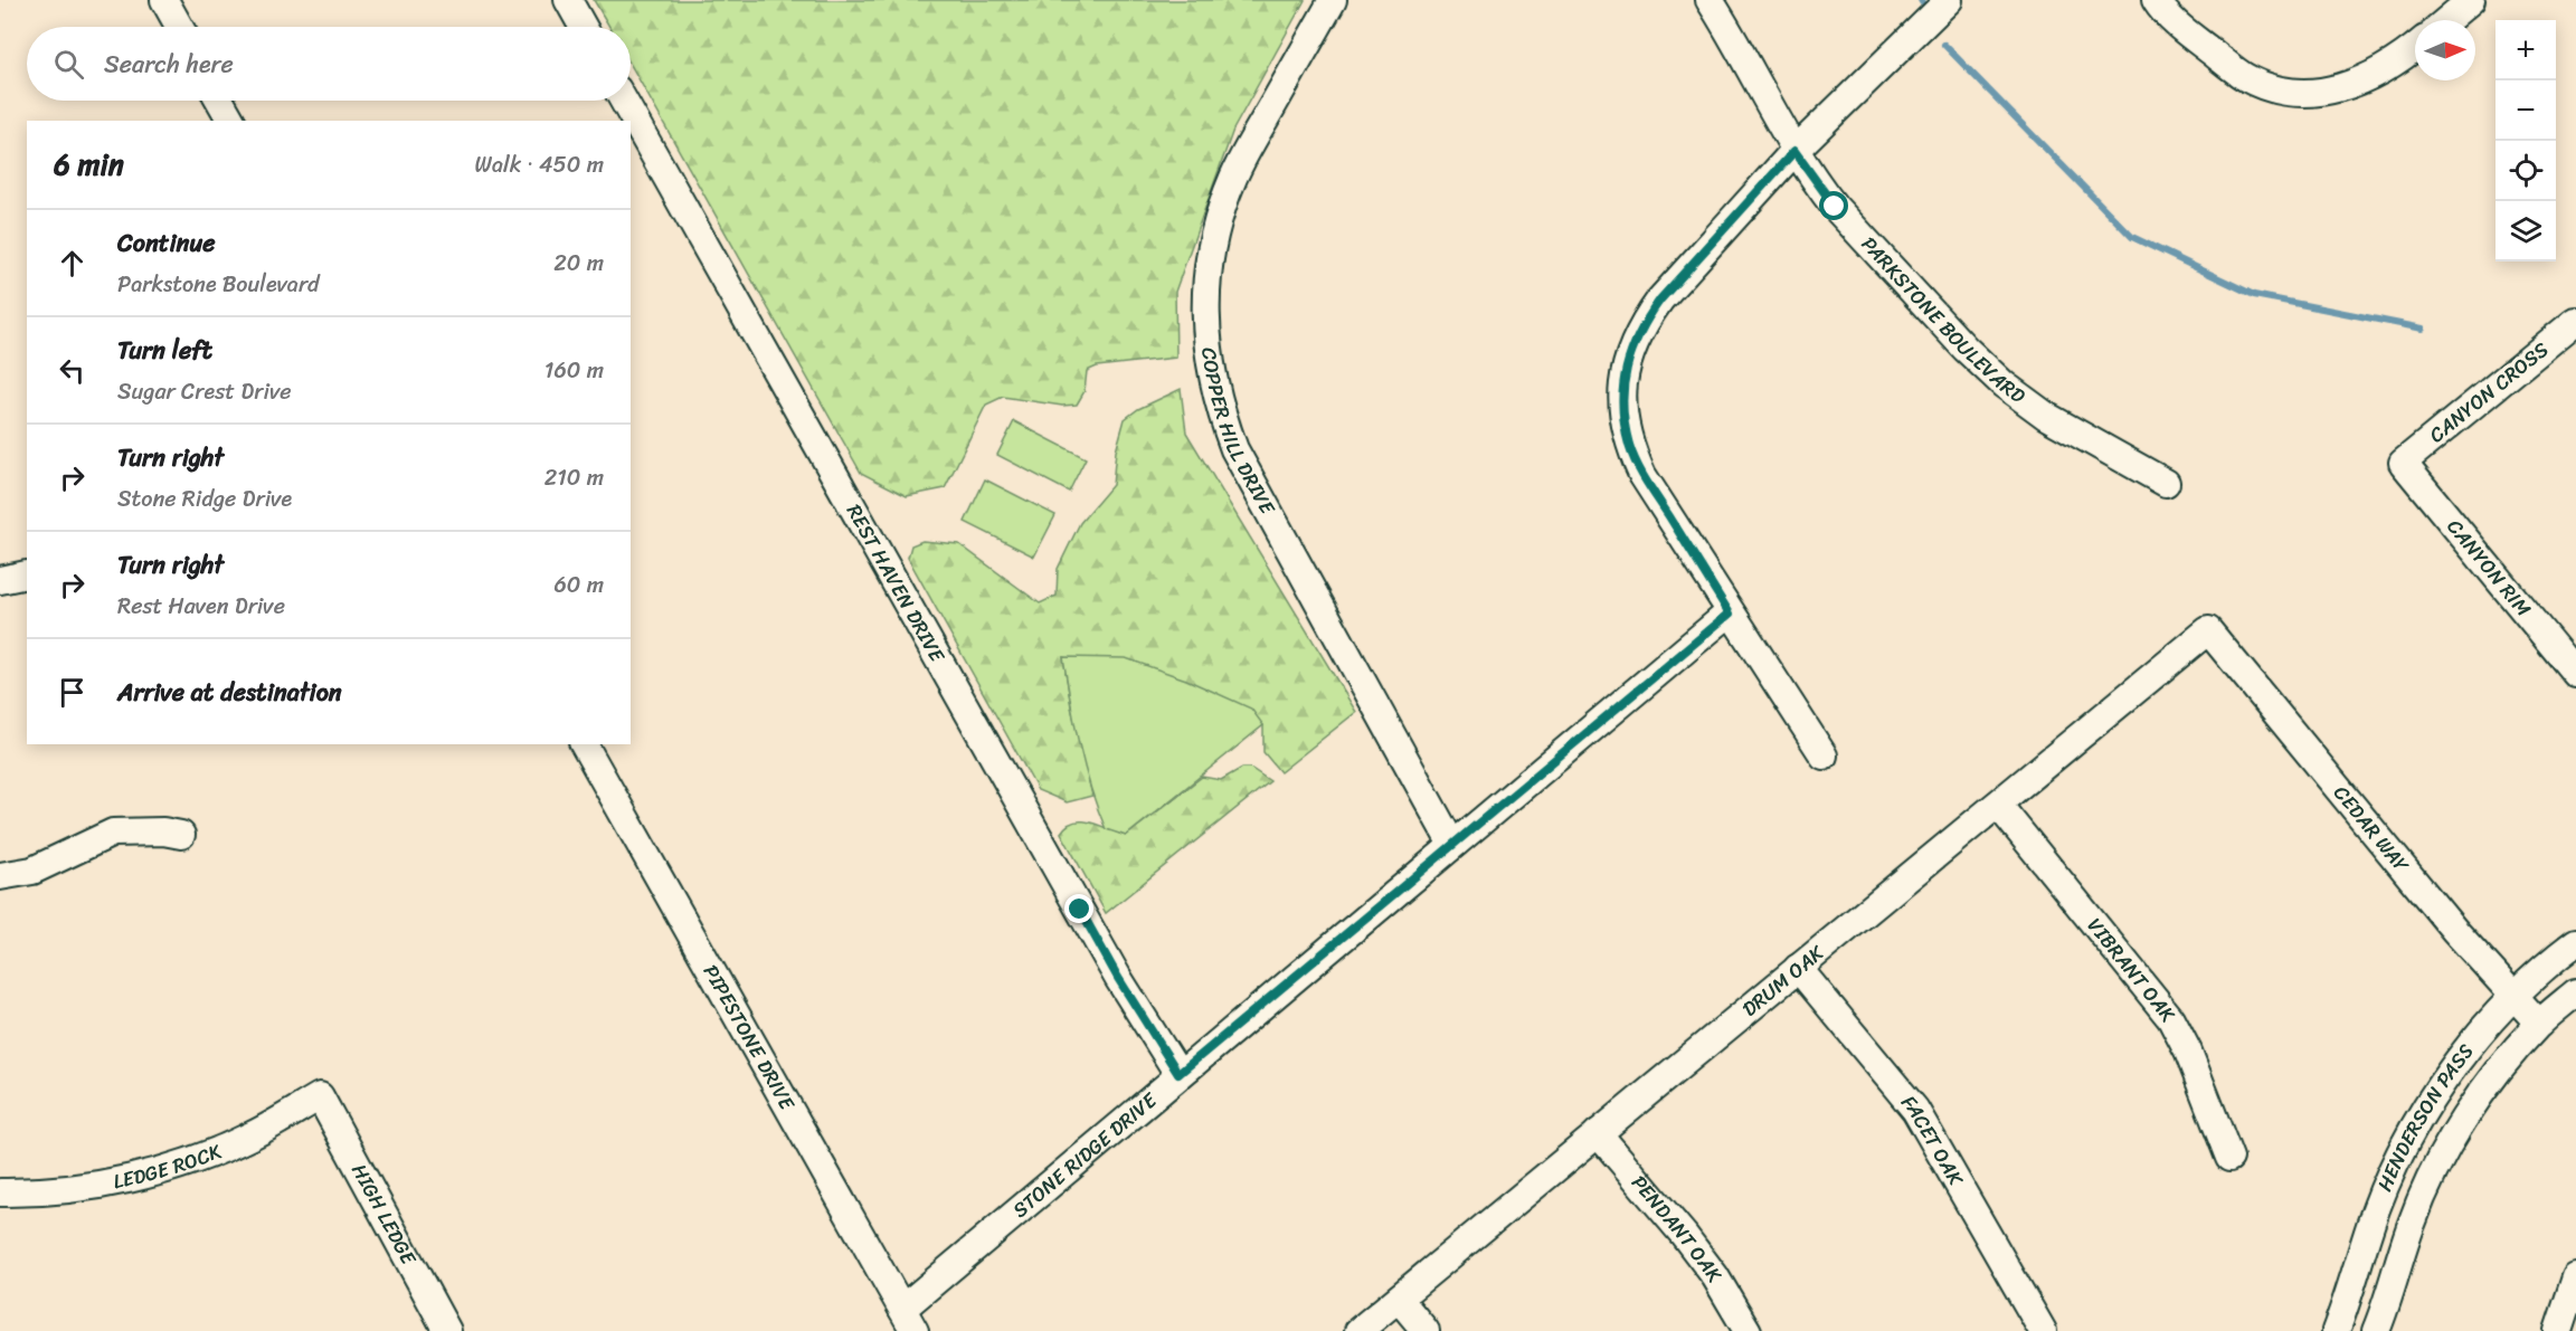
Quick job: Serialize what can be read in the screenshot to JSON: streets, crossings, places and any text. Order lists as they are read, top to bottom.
{
  "streets": {
    "street": [
      "PARKSTONE BOULEVARD",
      "CANYON CROSS",
      "COPPER HILL DRIVE",
      "CANYON RIM",
      "REST HAVEN DRIVE",
      "CEDAR WAY",
      "VIBRANT OAK",
      "DRUM OAK",
      "PIPESTONE DRIVE",
      "HENDERSON PASS",
      "FACET OAK",
      "STONE RIDGE DRIVE",
      "LEDGE ROCK",
      "HIGH LEDGE",
      "PENDANT OAK"
    ]
  },
  "crossings": [
    ["CANYON CROSS", "CANYON RIM"],
    ["COPPER HILL DRIVE", "STONE RIDGE DRIVE"],
    ["REST HAVEN DRIVE", "STONE RIDGE DRIVE"],
    ["CEDAR WAY", "DRUM OAK"],
    ["CEDAR WAY", "HENDERSON PASS"],
    ["VIBRANT OAK", "DRUM OAK"],
    ["DRUM OAK", "FACET OAK"],
    ["DRUM OAK", "PENDANT OAK"],
    ["PIPESTONE DRIVE", "STONE RIDGE DRIVE"],
    ["LEDGE ROCK", "HIGH LEDGE"]
  ],
  "north": "right",
  "page": {
    "map_buttons": ["+", "−"],
    "search": "Search here",
    "heading": ["6 min", "Walk · 450 m"],
    "list": [
      ["Continue", "Parkstone Boulevard", "20 m"],
      ["Turn left", "Sugar Crest Drive", "160 m"],
      ["Turn right", "Stone Ridge Drive", "210 m"],
      ["Turn right", "Rest Haven Drive", "60 m"],
      "Arrive at destination"
    ]
  }
}
